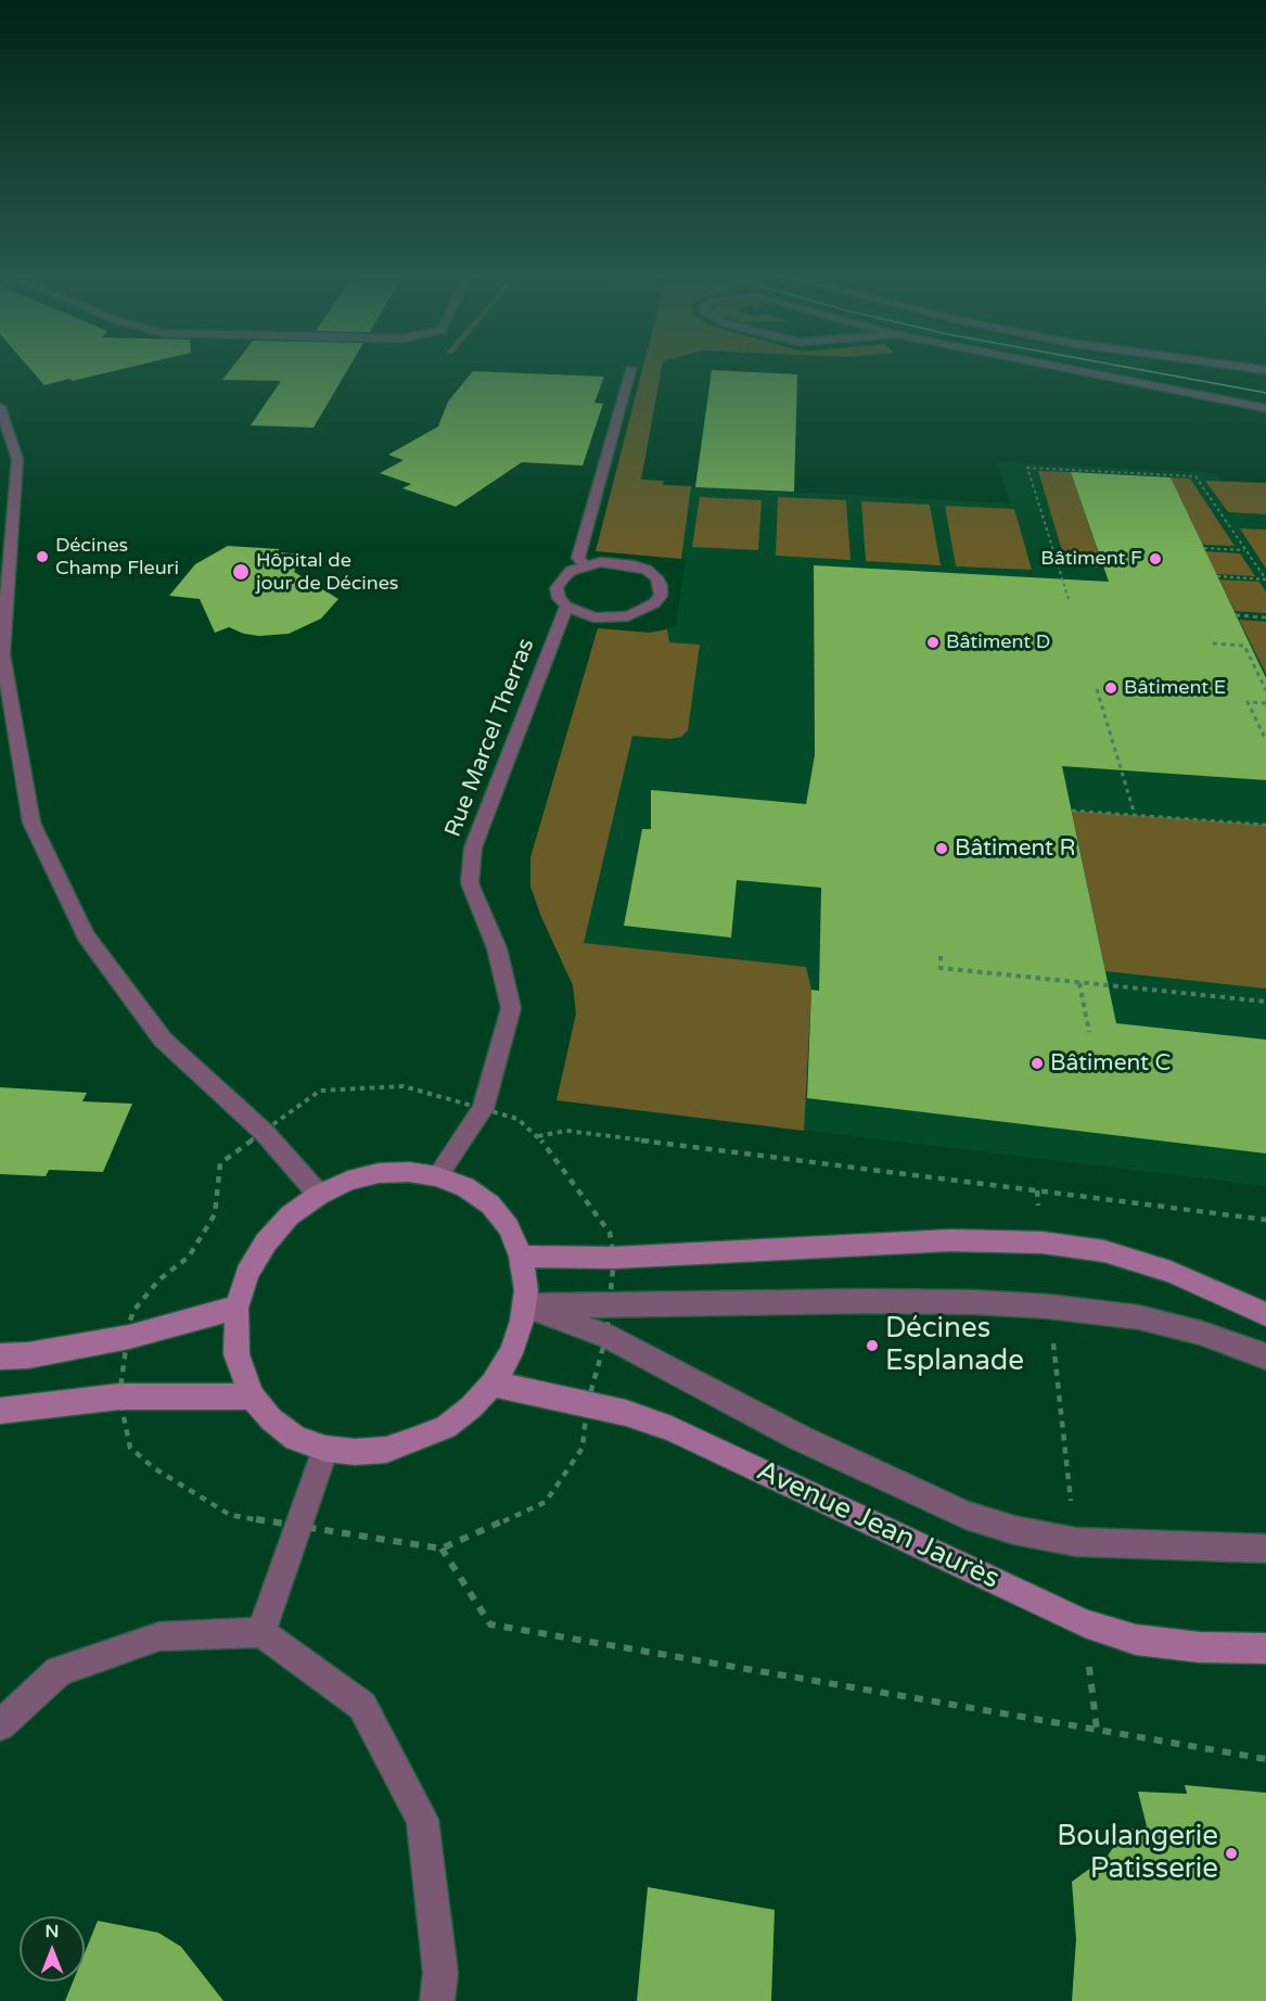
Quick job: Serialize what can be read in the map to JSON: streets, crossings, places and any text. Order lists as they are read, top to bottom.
{
  "streets": {
    "main road": ["Avenue Jean Jaurès"],
    "street": ["Rue Marcel Therras"]
  },
  "places": [
    "Décines Champ Fleuri",
    "Bâtiment F",
    "Hôpital de jour de Décines",
    "Bâtiment D",
    "Bâtiment E",
    "Bâtiment R",
    "Bâtiment C",
    "Décines Esplanade",
    "Boulangerie Patisserie"
  ],
  "north": "top"
}
